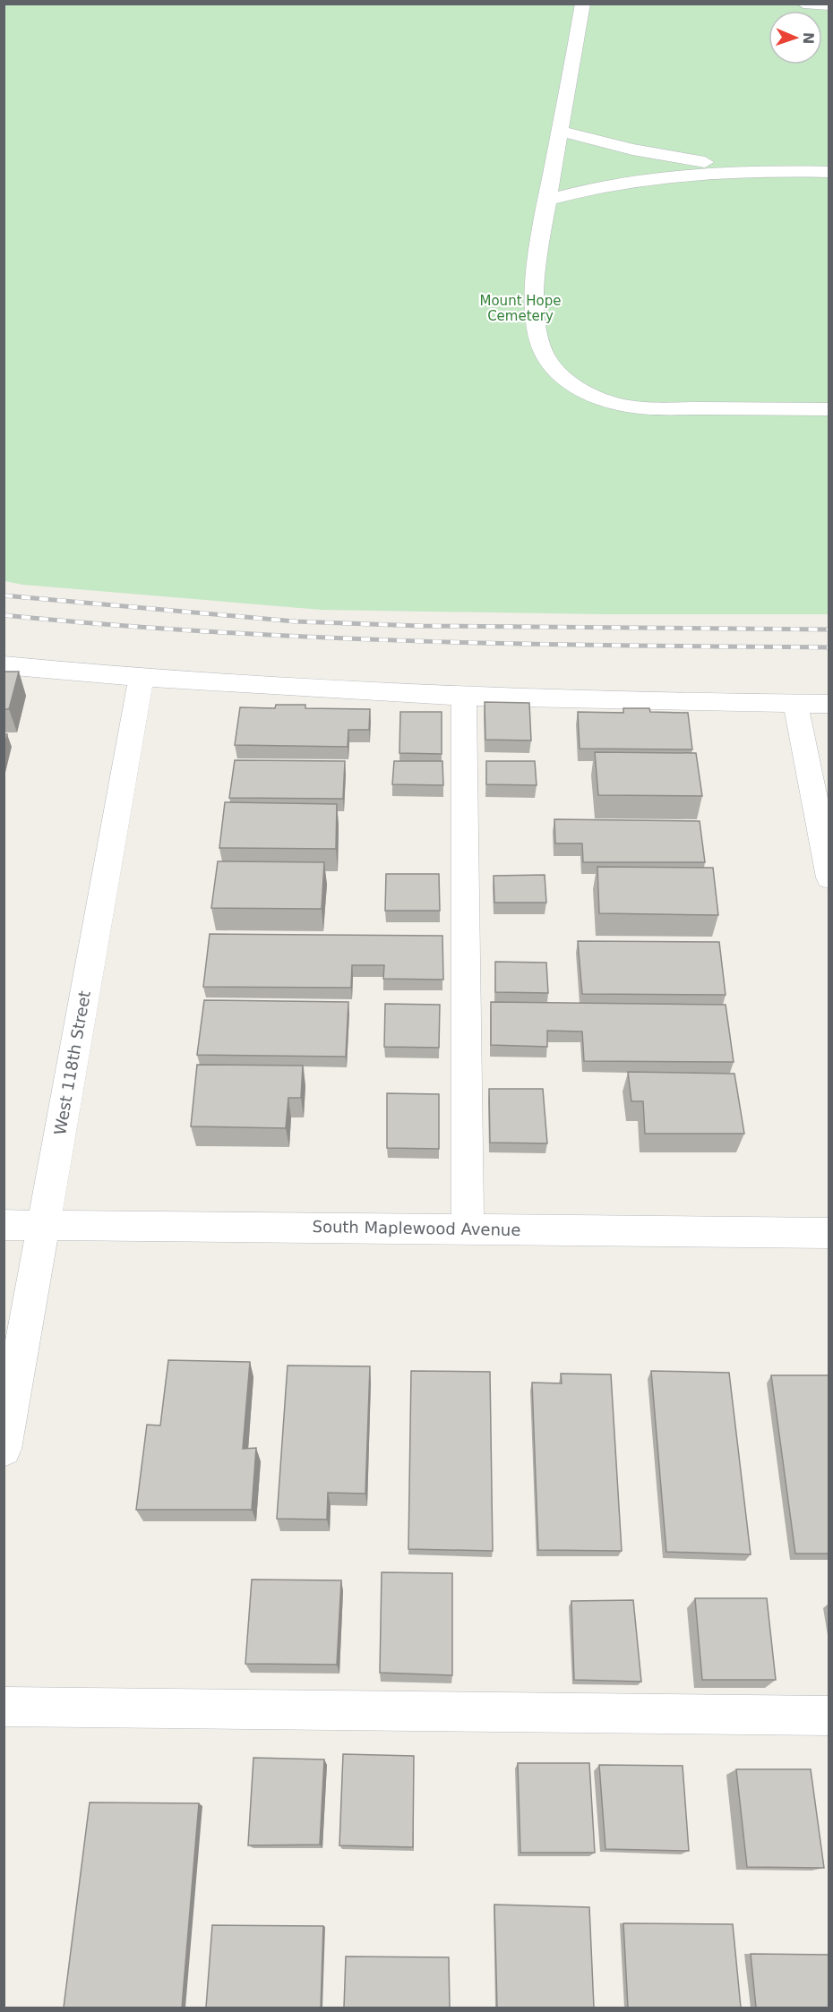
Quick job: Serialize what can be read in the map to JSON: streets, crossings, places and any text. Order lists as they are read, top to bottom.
{
  "streets": {
    "street": ["West 118th Street", "South Maplewood Avenue"]
  },
  "crossings": [
    ["West 118th Street", "South Maplewood Avenue"]
  ],
  "parks": ["Mount Hope Cemetery"],
  "north": "right"
}
